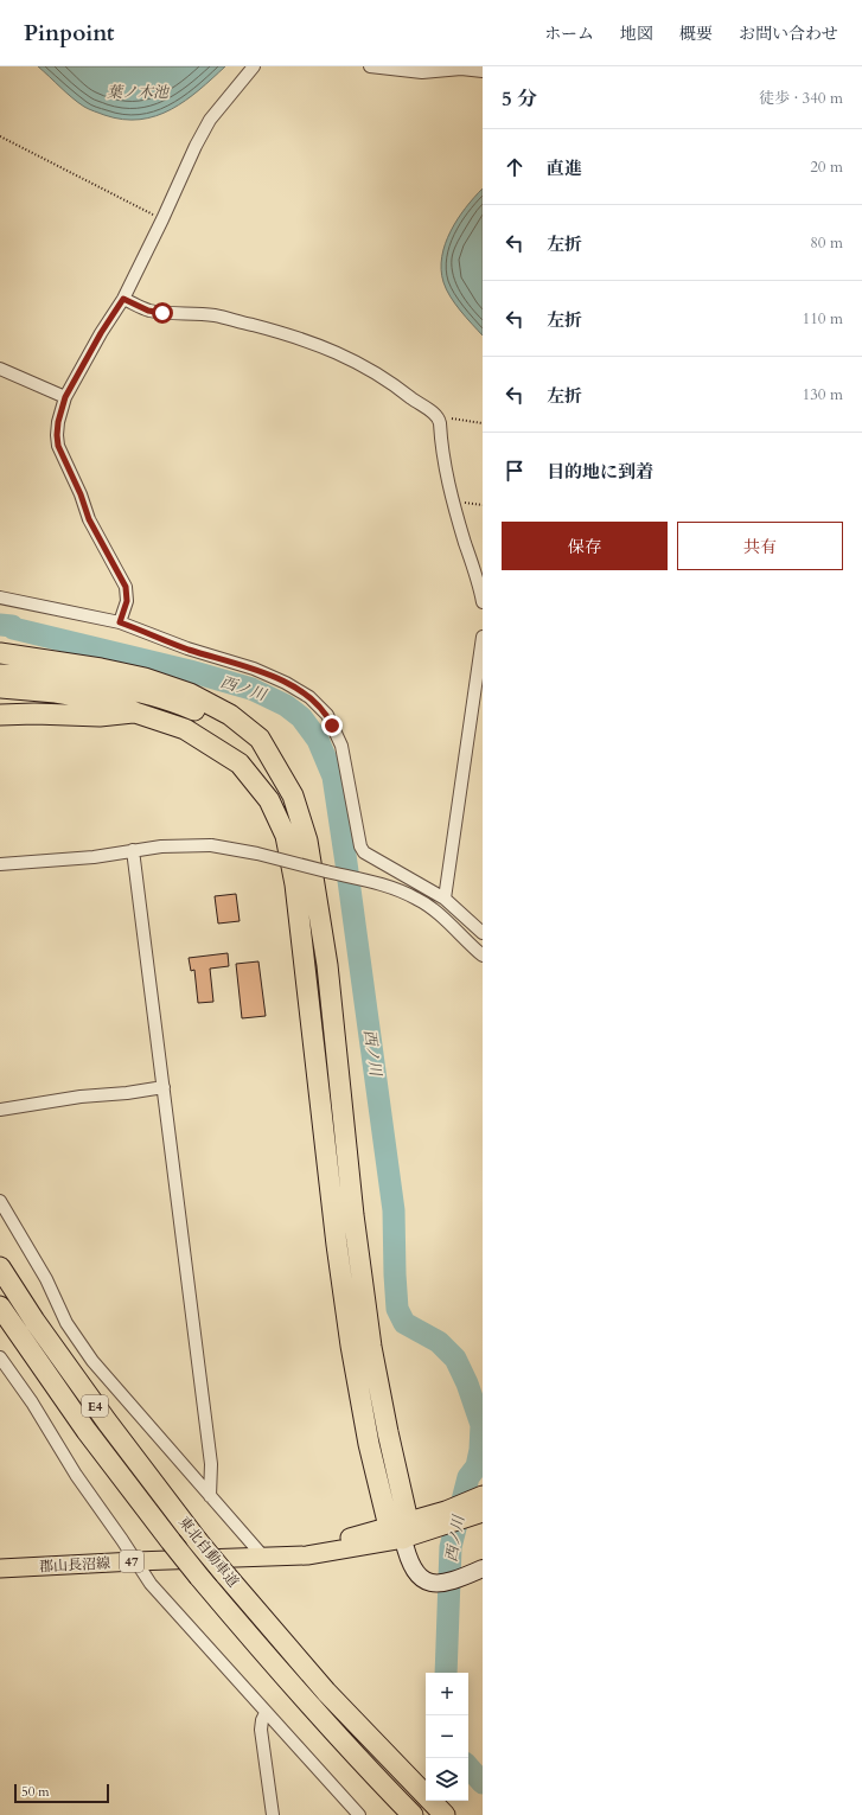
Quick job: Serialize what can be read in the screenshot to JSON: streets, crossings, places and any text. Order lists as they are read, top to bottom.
{
  "streets": {
    "highway": ["E4", "東北自動車道"],
    "main road": ["47", "郡山長沼線"]
  },
  "water": ["葉ノ木池", "西ノ川"],
  "scale_bar": "50 m",
  "page": {
    "header": "Pinpoint",
    "nav": [
      "ホーム",
      "地図",
      "概要",
      "お問い合わせ"
    ],
    "heading": ["5 分", "徒歩 · 340 m"],
    "list": [
      ["直進", "20 m"],
      ["左折", "80 m"],
      ["左折", "110 m"],
      ["左折", "130 m"],
      "目的地に到着"
    ],
    "buttons": ["保存", "共有"],
    "map_buttons": ["+", "−"],
    "scale": "50 m"
  }
}
